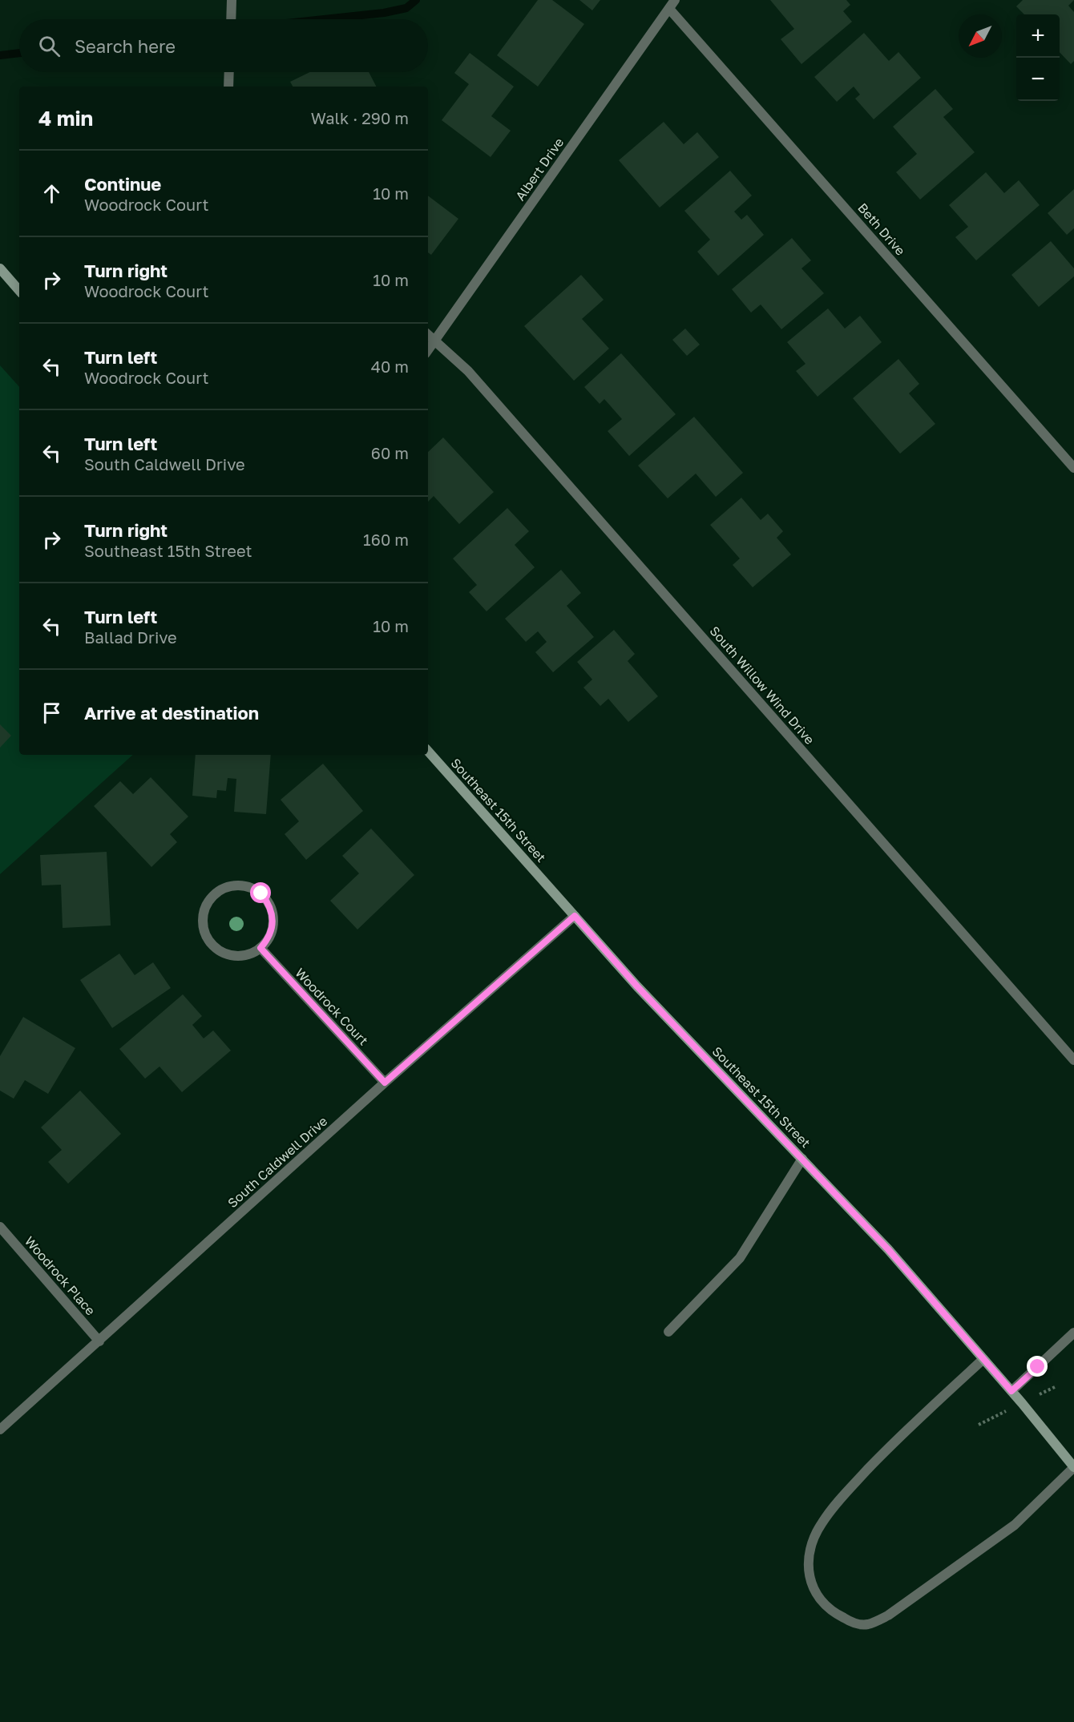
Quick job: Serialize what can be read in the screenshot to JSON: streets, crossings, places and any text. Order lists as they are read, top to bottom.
{
  "streets": {
    "main road": ["Southeast 15th Street"],
    "street": [
      "Albert Drive",
      "Beth Drive",
      "South Willow Wind Drive",
      "Woodrock Court",
      "South Caldwell Drive",
      "Woodrock Place"
    ]
  },
  "crossings": [
    ["Albert Drive", "Beth Drive"],
    ["Albert Drive", "South Willow Wind Drive"],
    ["Southeast 15th Street", "South Caldwell Drive"],
    ["Woodrock Court", "South Caldwell Drive"],
    ["South Caldwell Drive", "Woodrock Place"]
  ],
  "north": "bottom left",
  "page": {
    "map_buttons": ["+", "−"],
    "search": "Search here",
    "heading": ["4 min", "Walk · 290 m"],
    "list": [
      ["Continue", "Woodrock Court", "10 m"],
      ["Turn right", "Woodrock Court", "10 m"],
      ["Turn left", "Woodrock Court", "40 m"],
      ["Turn left", "South Caldwell Drive", "60 m"],
      ["Turn right", "Southeast 15th Street", "160 m"],
      ["Turn left", "Ballad Drive", "10 m"],
      "Arrive at destination"
    ]
  }
}
